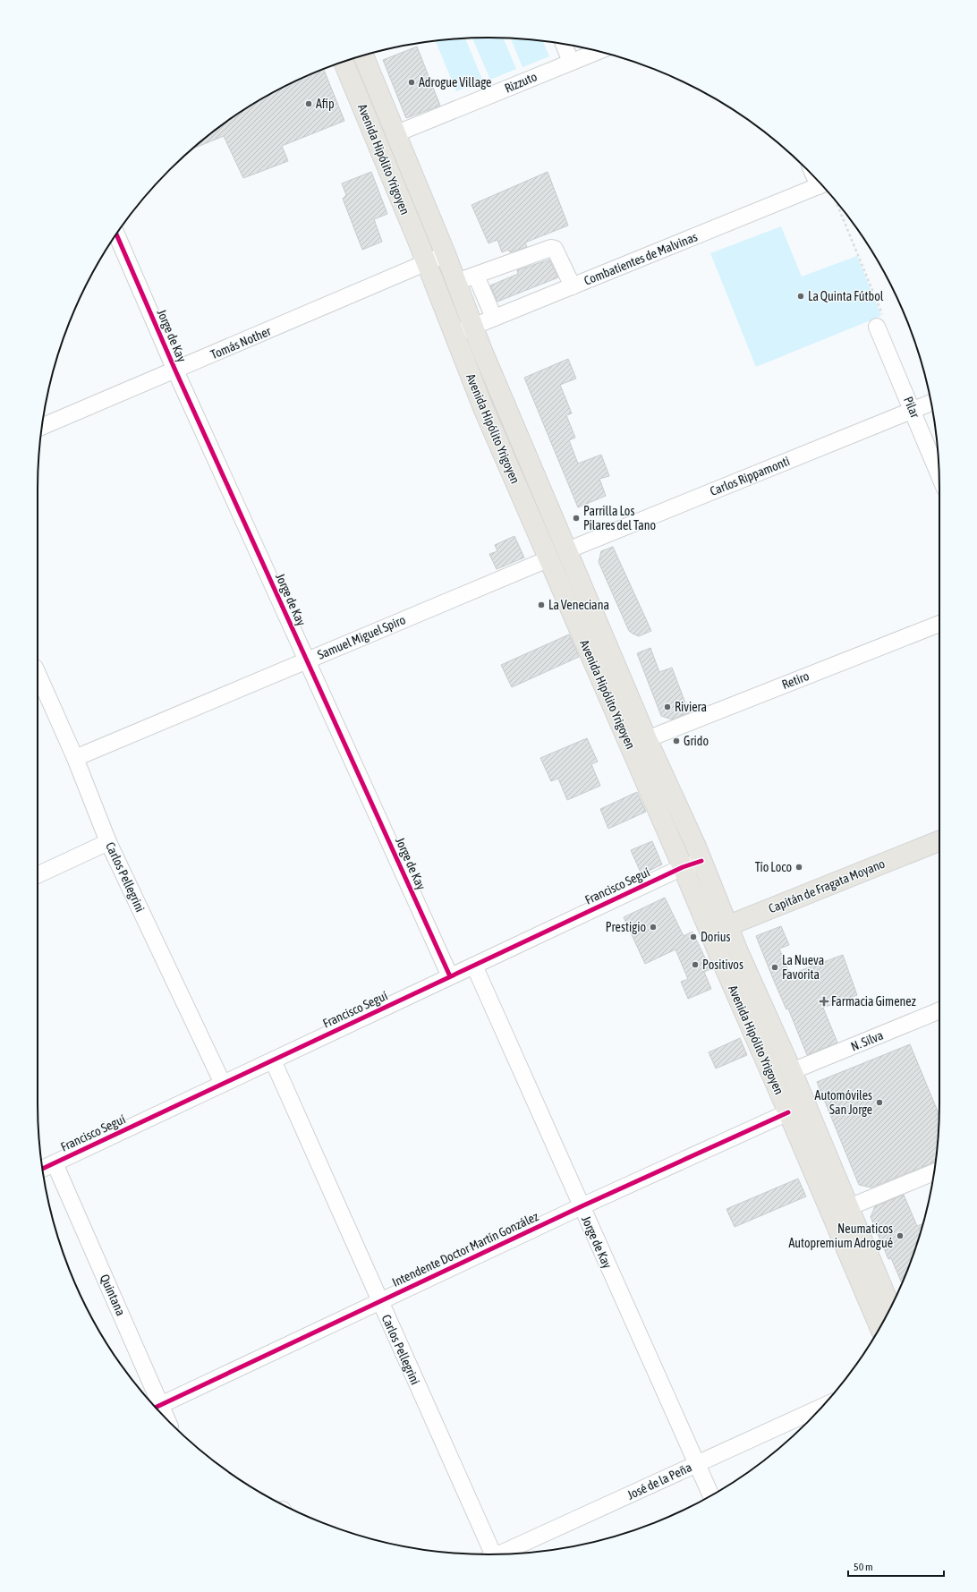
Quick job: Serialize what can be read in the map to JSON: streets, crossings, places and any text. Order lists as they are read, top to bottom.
{
  "streets": {
    "main road": ["Avenida Hipólito Yrigoyen", "Capitán de Fragata Moyano"],
    "street": [
      "Rizzuto",
      "Combatientes de Malvinas",
      "Jorge de Kay",
      "Tomás Nother",
      "Pilar",
      "Carlos Rippamonti",
      "Samuel Miguel Spiro",
      "Retiro",
      "Carlos Pellegrini",
      "Francisco Seguí",
      "N. Silva",
      "Intendente Doctor Martín González",
      "Quintana",
      "José de la Peña"
    ]
  },
  "crossings": [
    ["Rizzuto", "Avenida Hipólito Yrigoyen"],
    ["Avenida Hipólito Yrigoyen", "Combatientes de Malvinas"],
    ["Avenida Hipólito Yrigoyen", "Tomás Nother"],
    ["Avenida Hipólito Yrigoyen", "Carlos Rippamonti"],
    ["Avenida Hipólito Yrigoyen", "Samuel Miguel Spiro"],
    ["Avenida Hipólito Yrigoyen", "Retiro"],
    ["Avenida Hipólito Yrigoyen", "Francisco Seguí"],
    ["Avenida Hipólito Yrigoyen", "Capitán de Fragata Moyano"],
    ["Avenida Hipólito Yrigoyen", "N. Silva"],
    ["Avenida Hipólito Yrigoyen", "Intendente Doctor Martín González"],
    ["Jorge de Kay", "Tomás Nother"],
    ["Jorge de Kay", "Samuel Miguel Spiro"],
    ["Jorge de Kay", "Francisco Seguí"],
    ["Jorge de Kay", "Intendente Doctor Martín González"],
    ["Jorge de Kay", "José de la Peña"],
    ["Pilar", "Carlos Rippamonti"],
    ["Samuel Miguel Spiro", "Carlos Pellegrini"],
    ["Carlos Pellegrini", "Francisco Seguí"],
    ["Carlos Pellegrini", "Intendente Doctor Martín González"],
    ["Francisco Seguí", "Quintana"],
    ["Intendente Doctor Martín González", "Quintana"]
  ],
  "places": {
    "other": [
      "Adrogue Village",
      "Afip",
      "La Quinta Fútbol",
      "Parrilla Los Pilares del Tano",
      "La Veneciana",
      "Riviera",
      "Grido",
      "Tío Loco",
      "Prestigio",
      "Dorius",
      "Positivos",
      "La Nueva Favorita",
      "Automóviles San Jorge",
      "Neumaticos Autopremium Adrogué"
    ],
    "health": ["Farmacia Gimenez"]
  },
  "scale_bar": "50 m"
}
